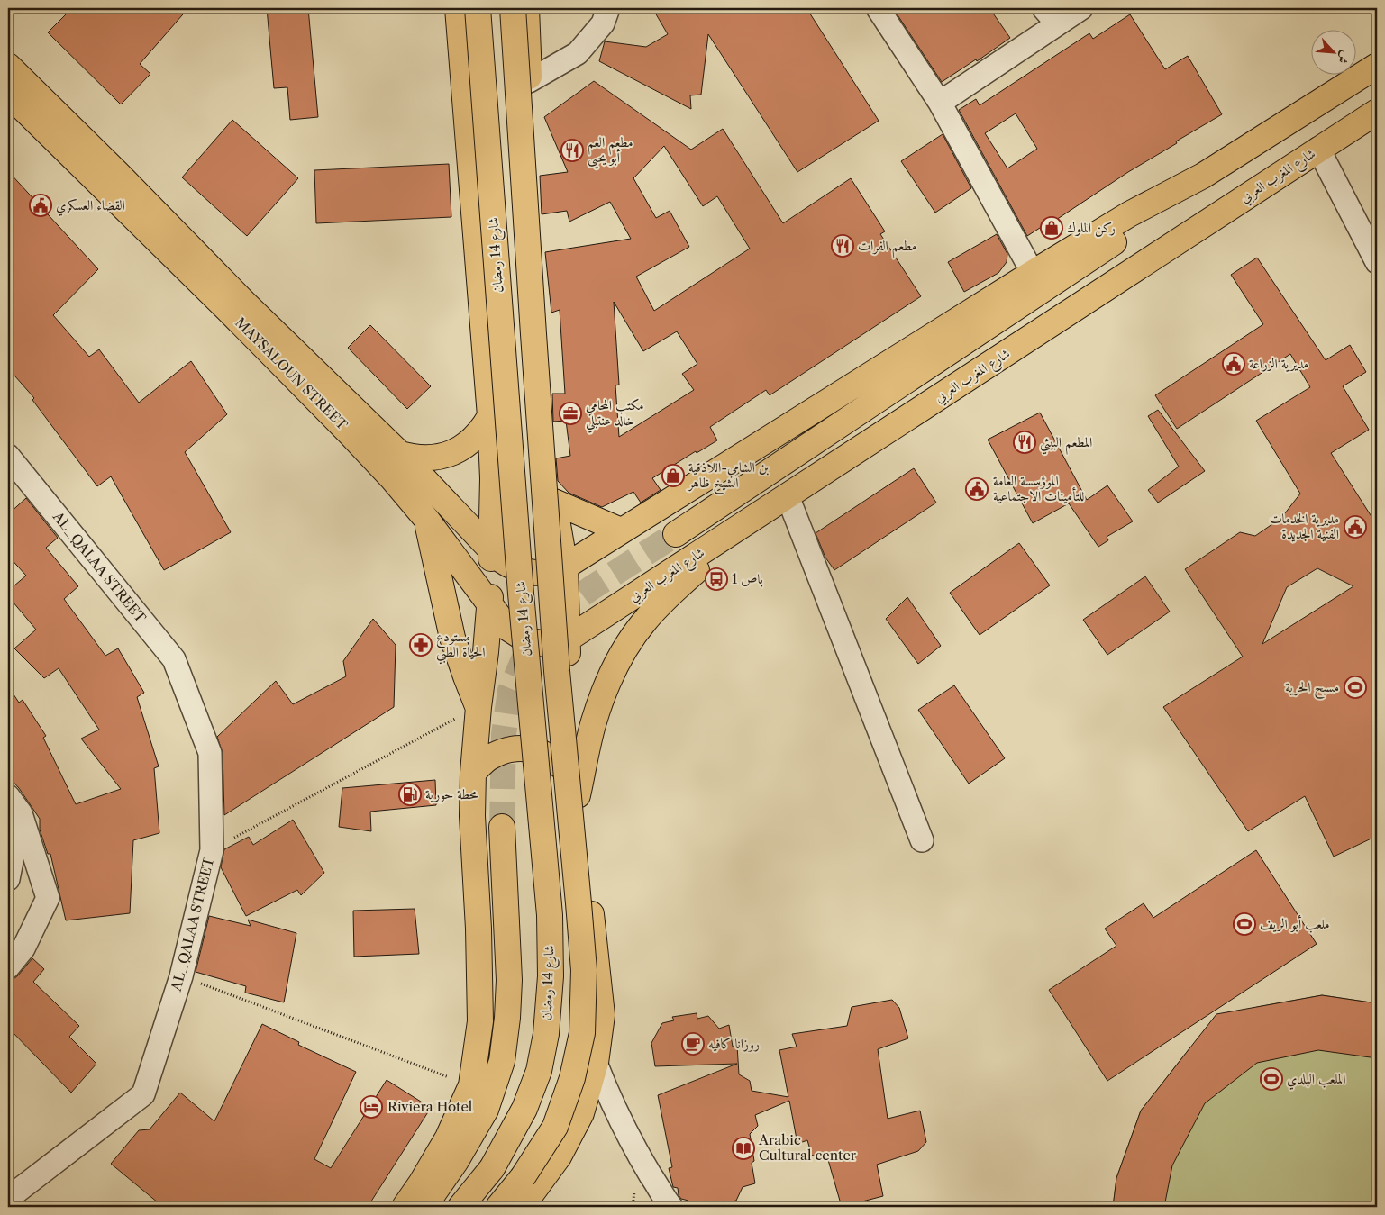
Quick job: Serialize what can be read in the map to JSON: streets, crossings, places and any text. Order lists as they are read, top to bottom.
{
  "streets": {
    "main road": ["شارع المغرب العربي", "شارع 14 رمضان", "MAYSALOUN STREET"],
    "street": ["AL_QALAA STREET"]
  },
  "crossings": [
    ["شارع المغرب العربي", "MAYSALOUN STREET"]
  ],
  "places": {
    "restaurant": ["مطعم العم أبو يحيى", "مطعم الفرات", "المطعم البيئي"],
    "public building": [
      "القضاء العسكري",
      "مديرية الزراعة",
      "الموؤسسة العامة للتأمينات الاجتماعية",
      "مديرية الخدمات الفنية الجديدة"
    ],
    "shop": ["ركن الملوك", "بن الشامي-اللاذقية الشيخ ظاهر"],
    "office": ["مكتب المحامي خالد عنتبلي"],
    "bus stop": ["باص 1"],
    "pharmacy": ["مستودع الحياة الطبي"],
    "sports": ["مسبح الحرية", "ملعب أبو الريف", "الملعب البلدي"],
    "fuel station": ["محطة حورية"],
    "cafe": ["روزانا كافيه"],
    "hotel": ["Riviera Hotel"],
    "library": ["Arabic Cultural center"]
  },
  "north": "bottom right"
}
